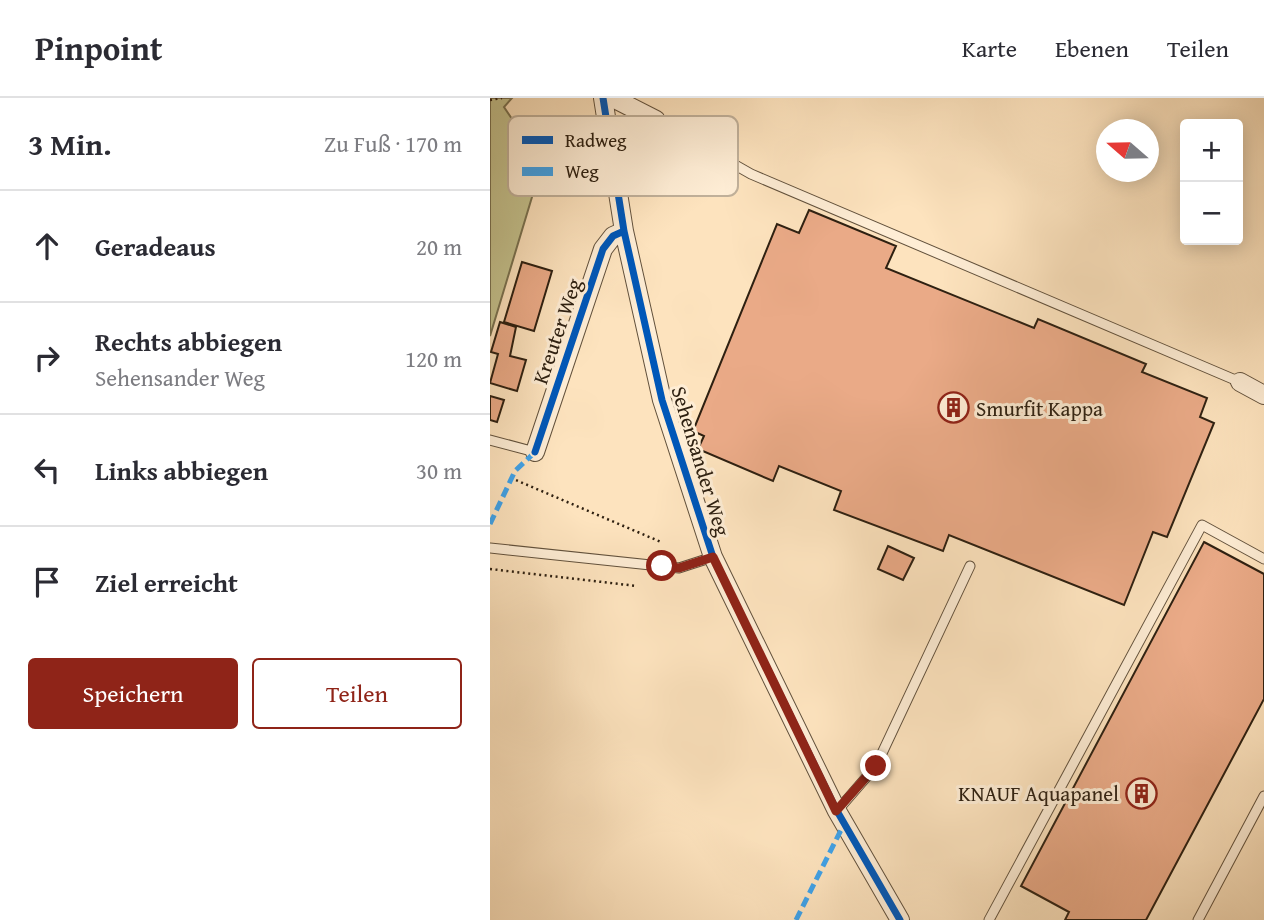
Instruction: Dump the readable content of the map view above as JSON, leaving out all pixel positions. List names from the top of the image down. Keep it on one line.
{"streets":{"street":["Kreuter Weg","Sehensander Weg"]},"crossings":[["Kreuter Weg","Sehensander Weg"]],"places":{"building":["Smurfit Kappa","KNAUF Aquapanel"]},"legend":["Radweg","Weg"],"north":"left","page":{"header":"Pinpoint","nav":["Karte","Ebenen","Teilen"],"heading":["3 Min.","Zu Fuß · 170 m"],"map_buttons":["+","−"],"list":[["Geradeaus","20 m"],["Rechts abbiegen","Sehensander Weg","120 m"],["Links abbiegen","30 m"],"Ziel erreicht"],"buttons":["Speichern","Teilen"]}}
